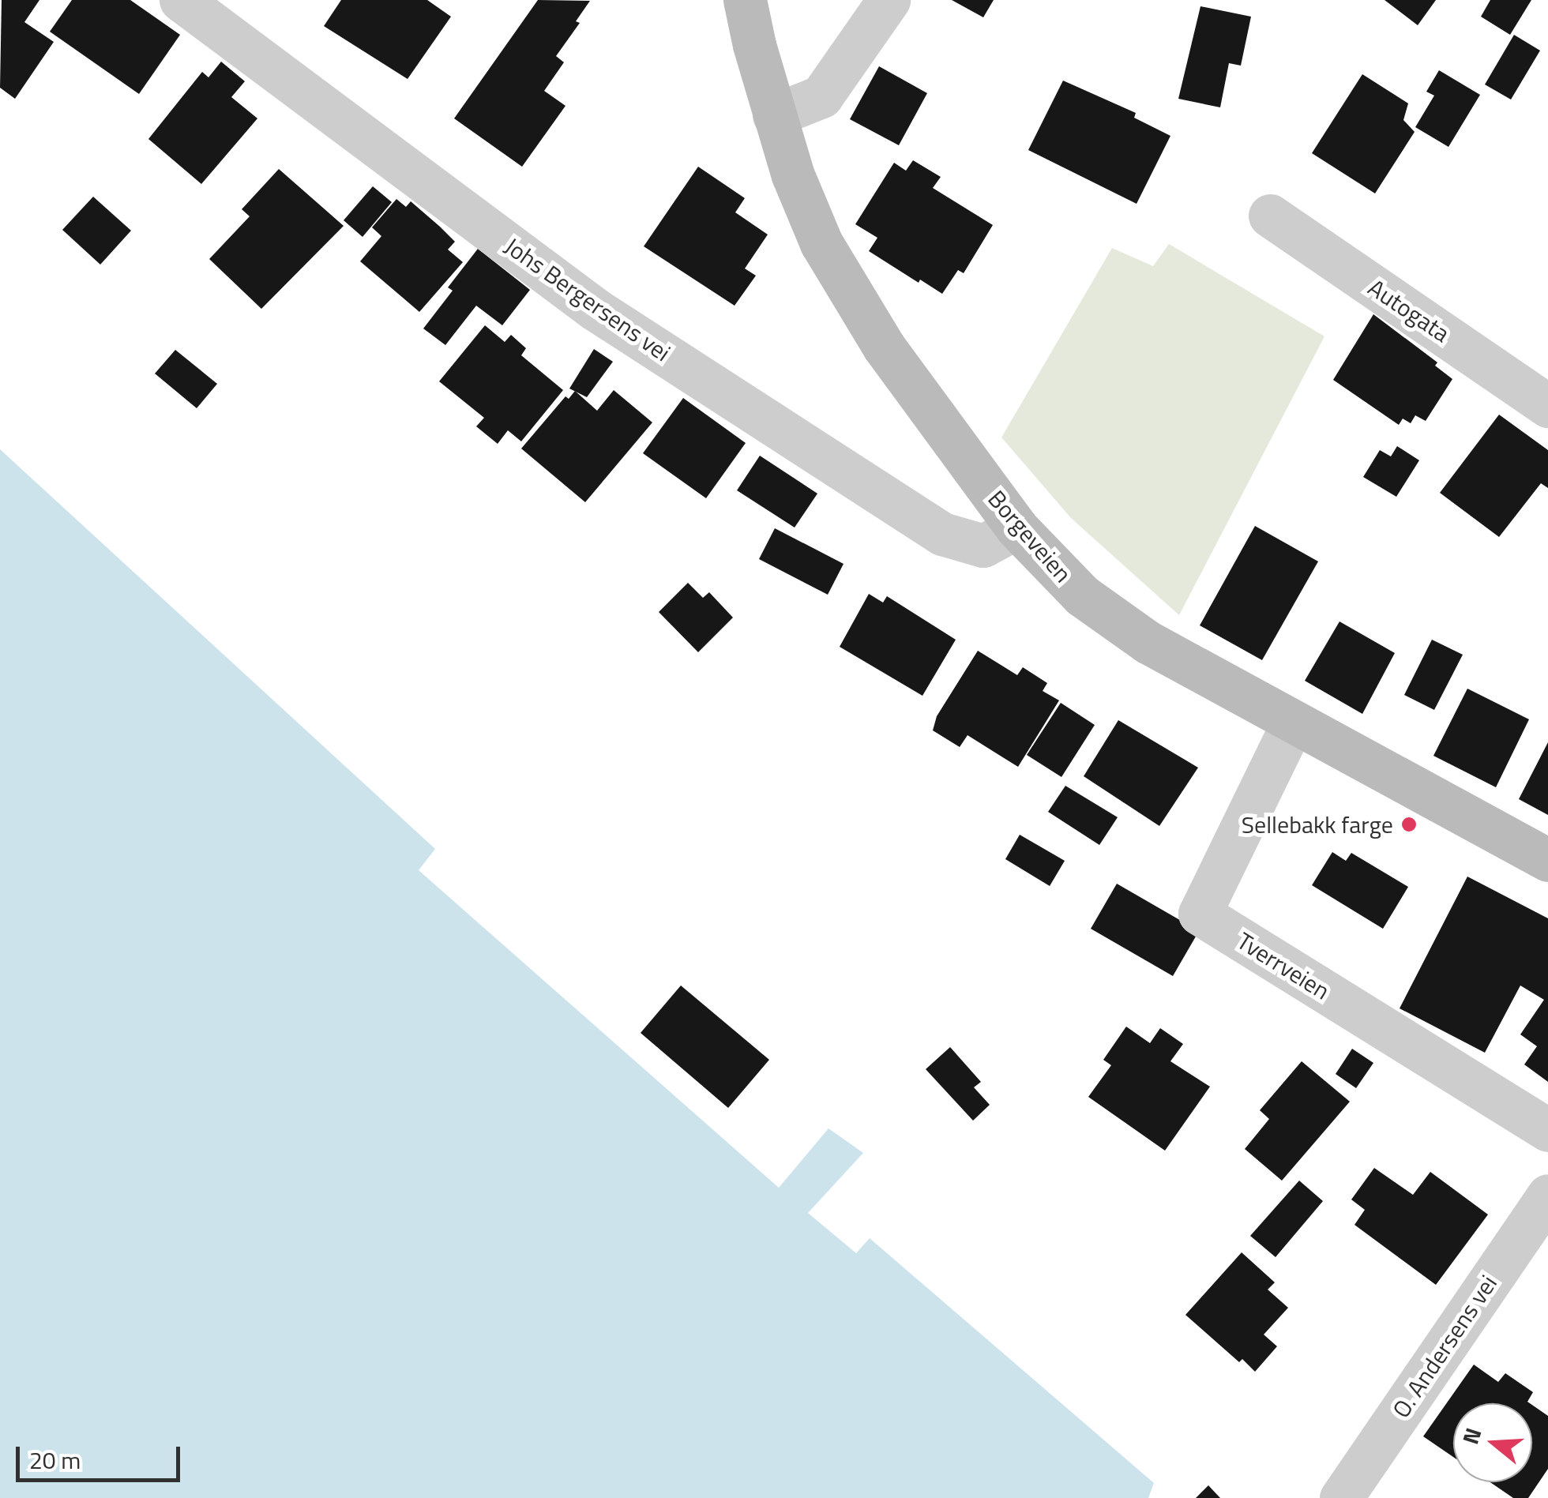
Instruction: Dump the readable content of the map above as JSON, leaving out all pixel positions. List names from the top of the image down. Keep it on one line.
{"streets":{"main road":["Borgeveien"],"street":["Johs Bergersens vei","Autogata","Tverrveien","O. Andersens vei"]},"crossings":[["Johs Bergersens vei","Borgeveien"],["Borgeveien","Tverrveien"]],"places":["Sellebakk farge"],"scale_bar":"20 m","north":"left"}
